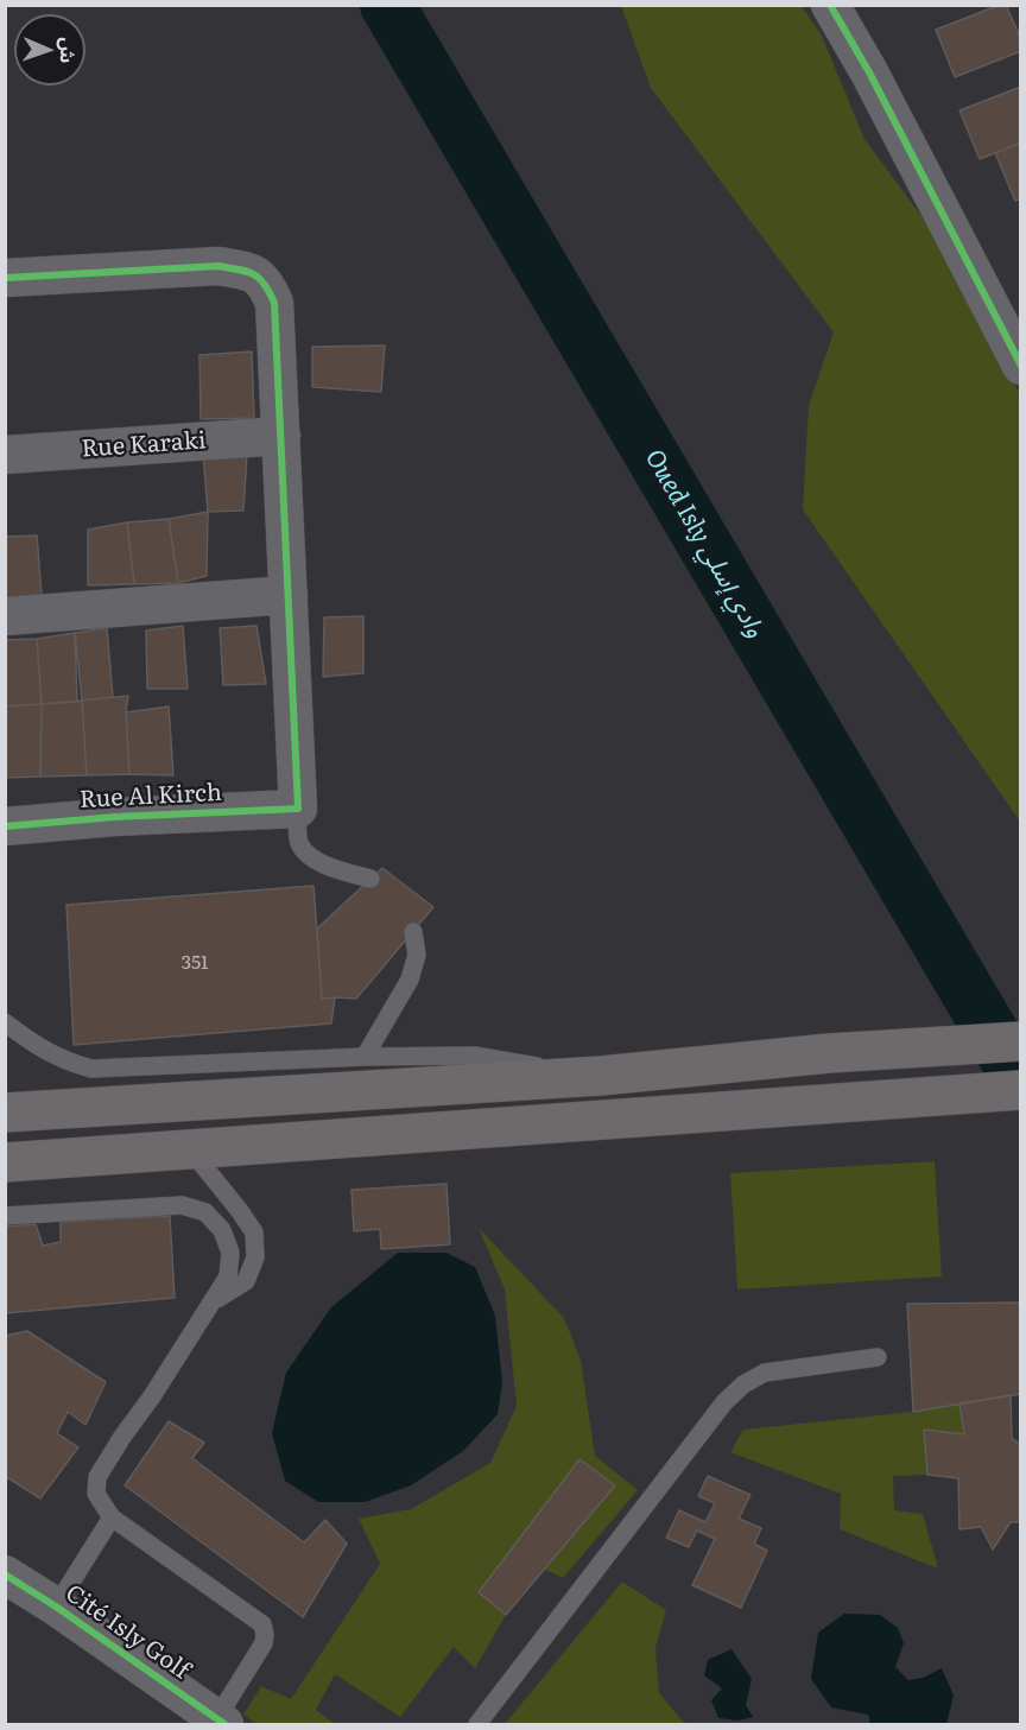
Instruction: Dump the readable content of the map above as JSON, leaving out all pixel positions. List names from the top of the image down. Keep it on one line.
{"streets":{"street":["Rue Karaki","Rue Al Kirch","Cité Isly Golf"]},"water":["Oued Isly وادي إسلي"],"house_numbers":["351"],"north":"right"}
